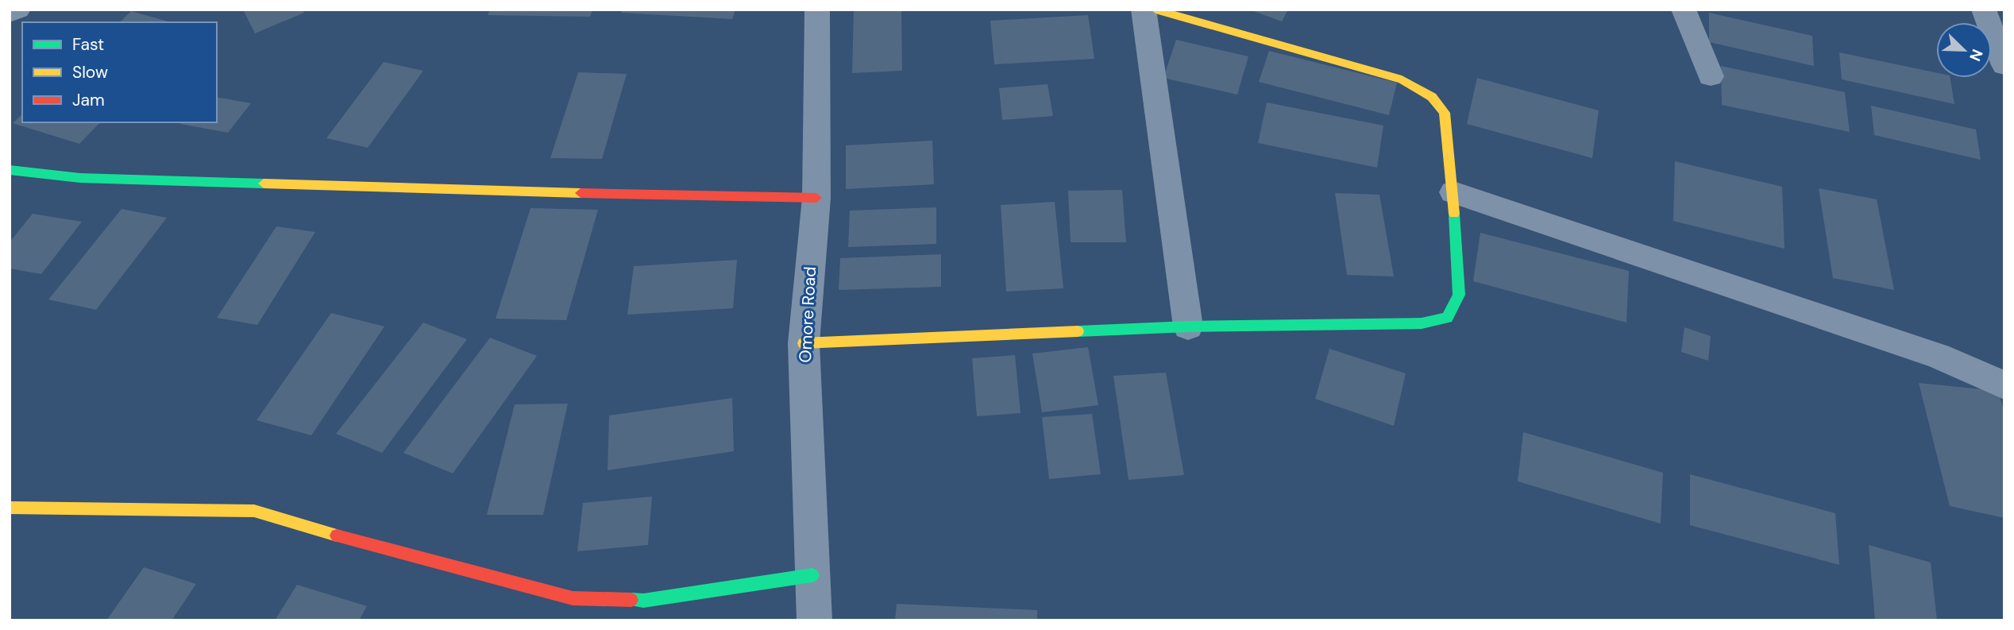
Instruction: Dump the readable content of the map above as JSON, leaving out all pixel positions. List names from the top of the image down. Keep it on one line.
{"streets":{"street":["Omore Road"]},"legend":["Fast","Slow","Jam"],"north":"bottom right"}
